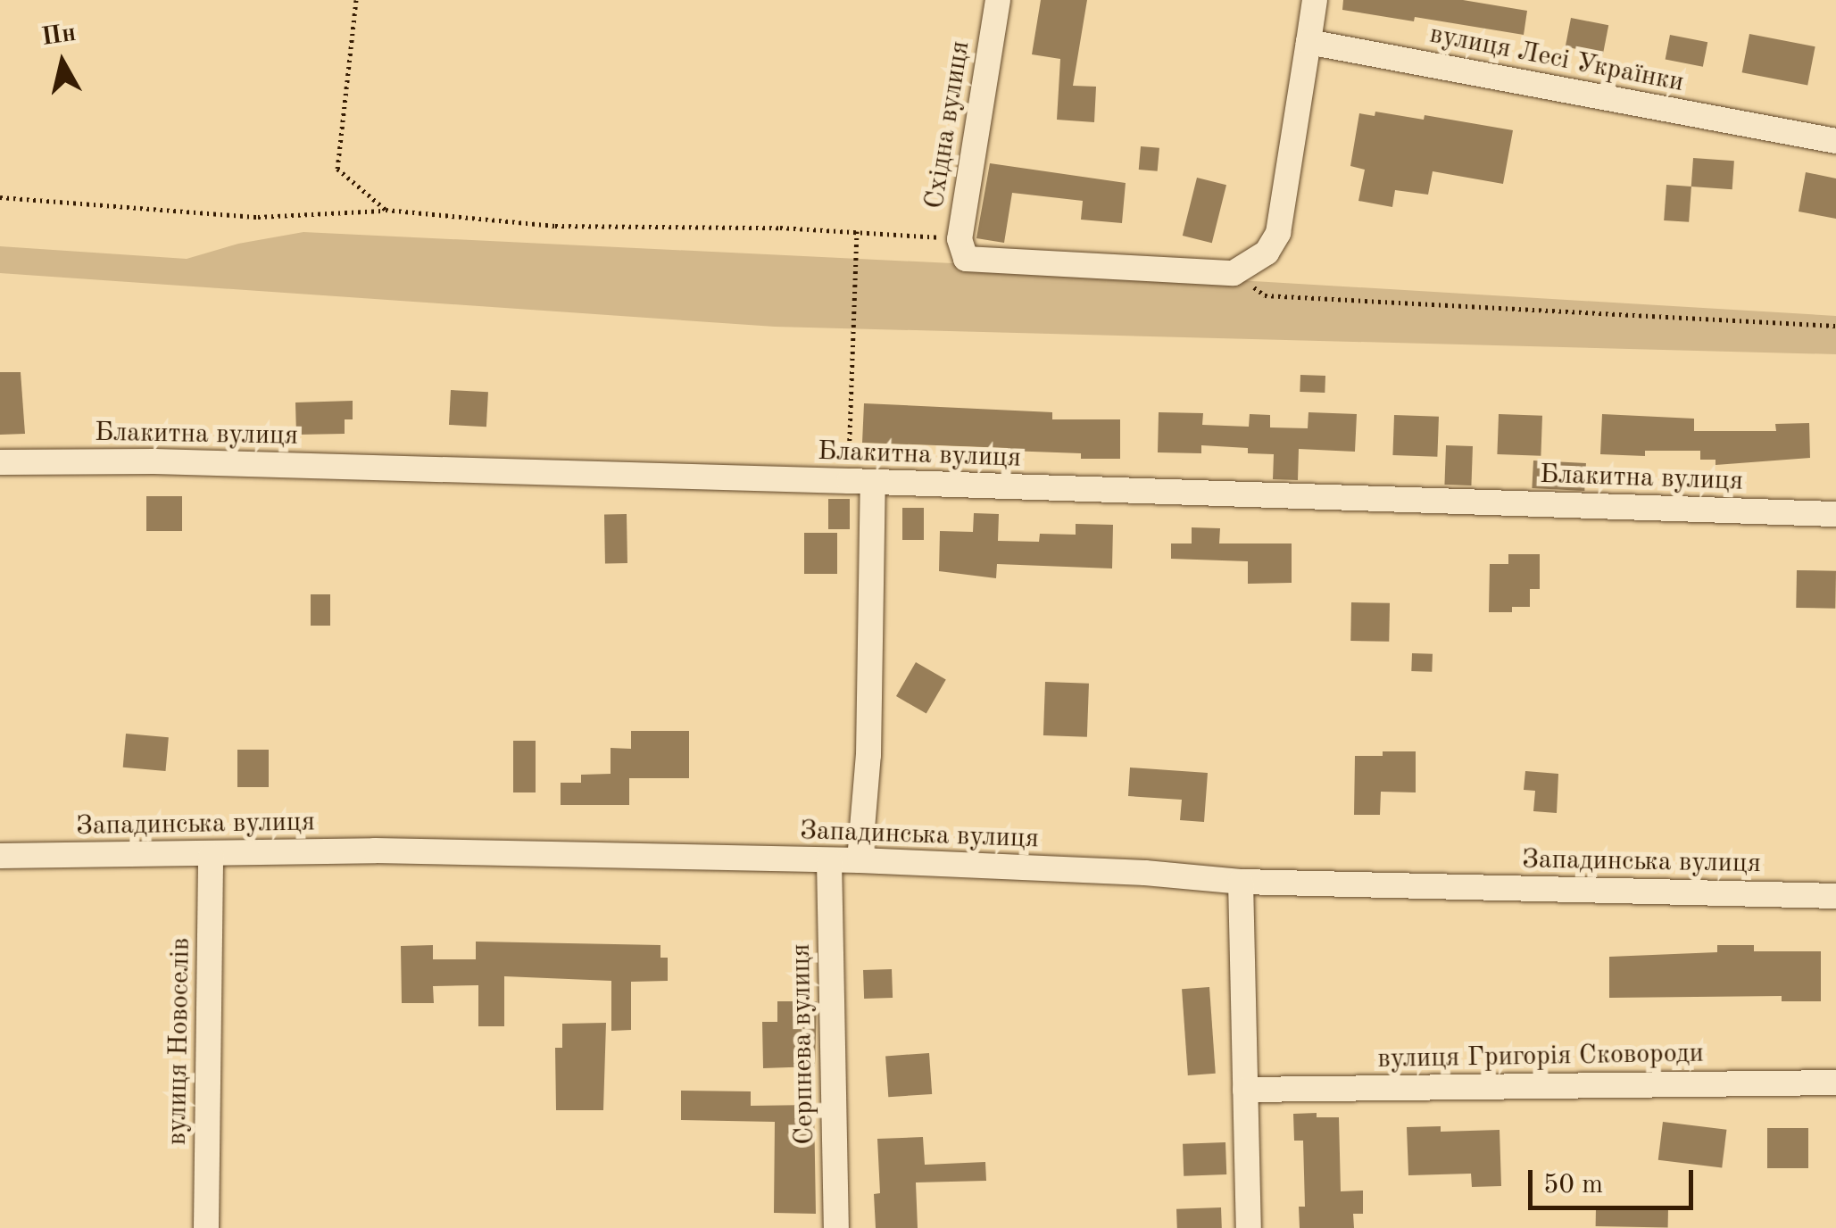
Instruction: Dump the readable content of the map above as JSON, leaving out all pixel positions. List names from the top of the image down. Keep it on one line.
{"streets":{"street":["вулиця Лесі Українки","Східна вулиця","Блакитна вулиця","Западинська вулиця","вулиця Новоселів","Серпнева вулиця","вулиця Григорія Сковороди"]},"crossings":[["Западинська вулиця","вулиця Новоселів"],["Западинська вулиця","Серпнева вулиця"]],"scale_bar":"50 m","north":"top"}
